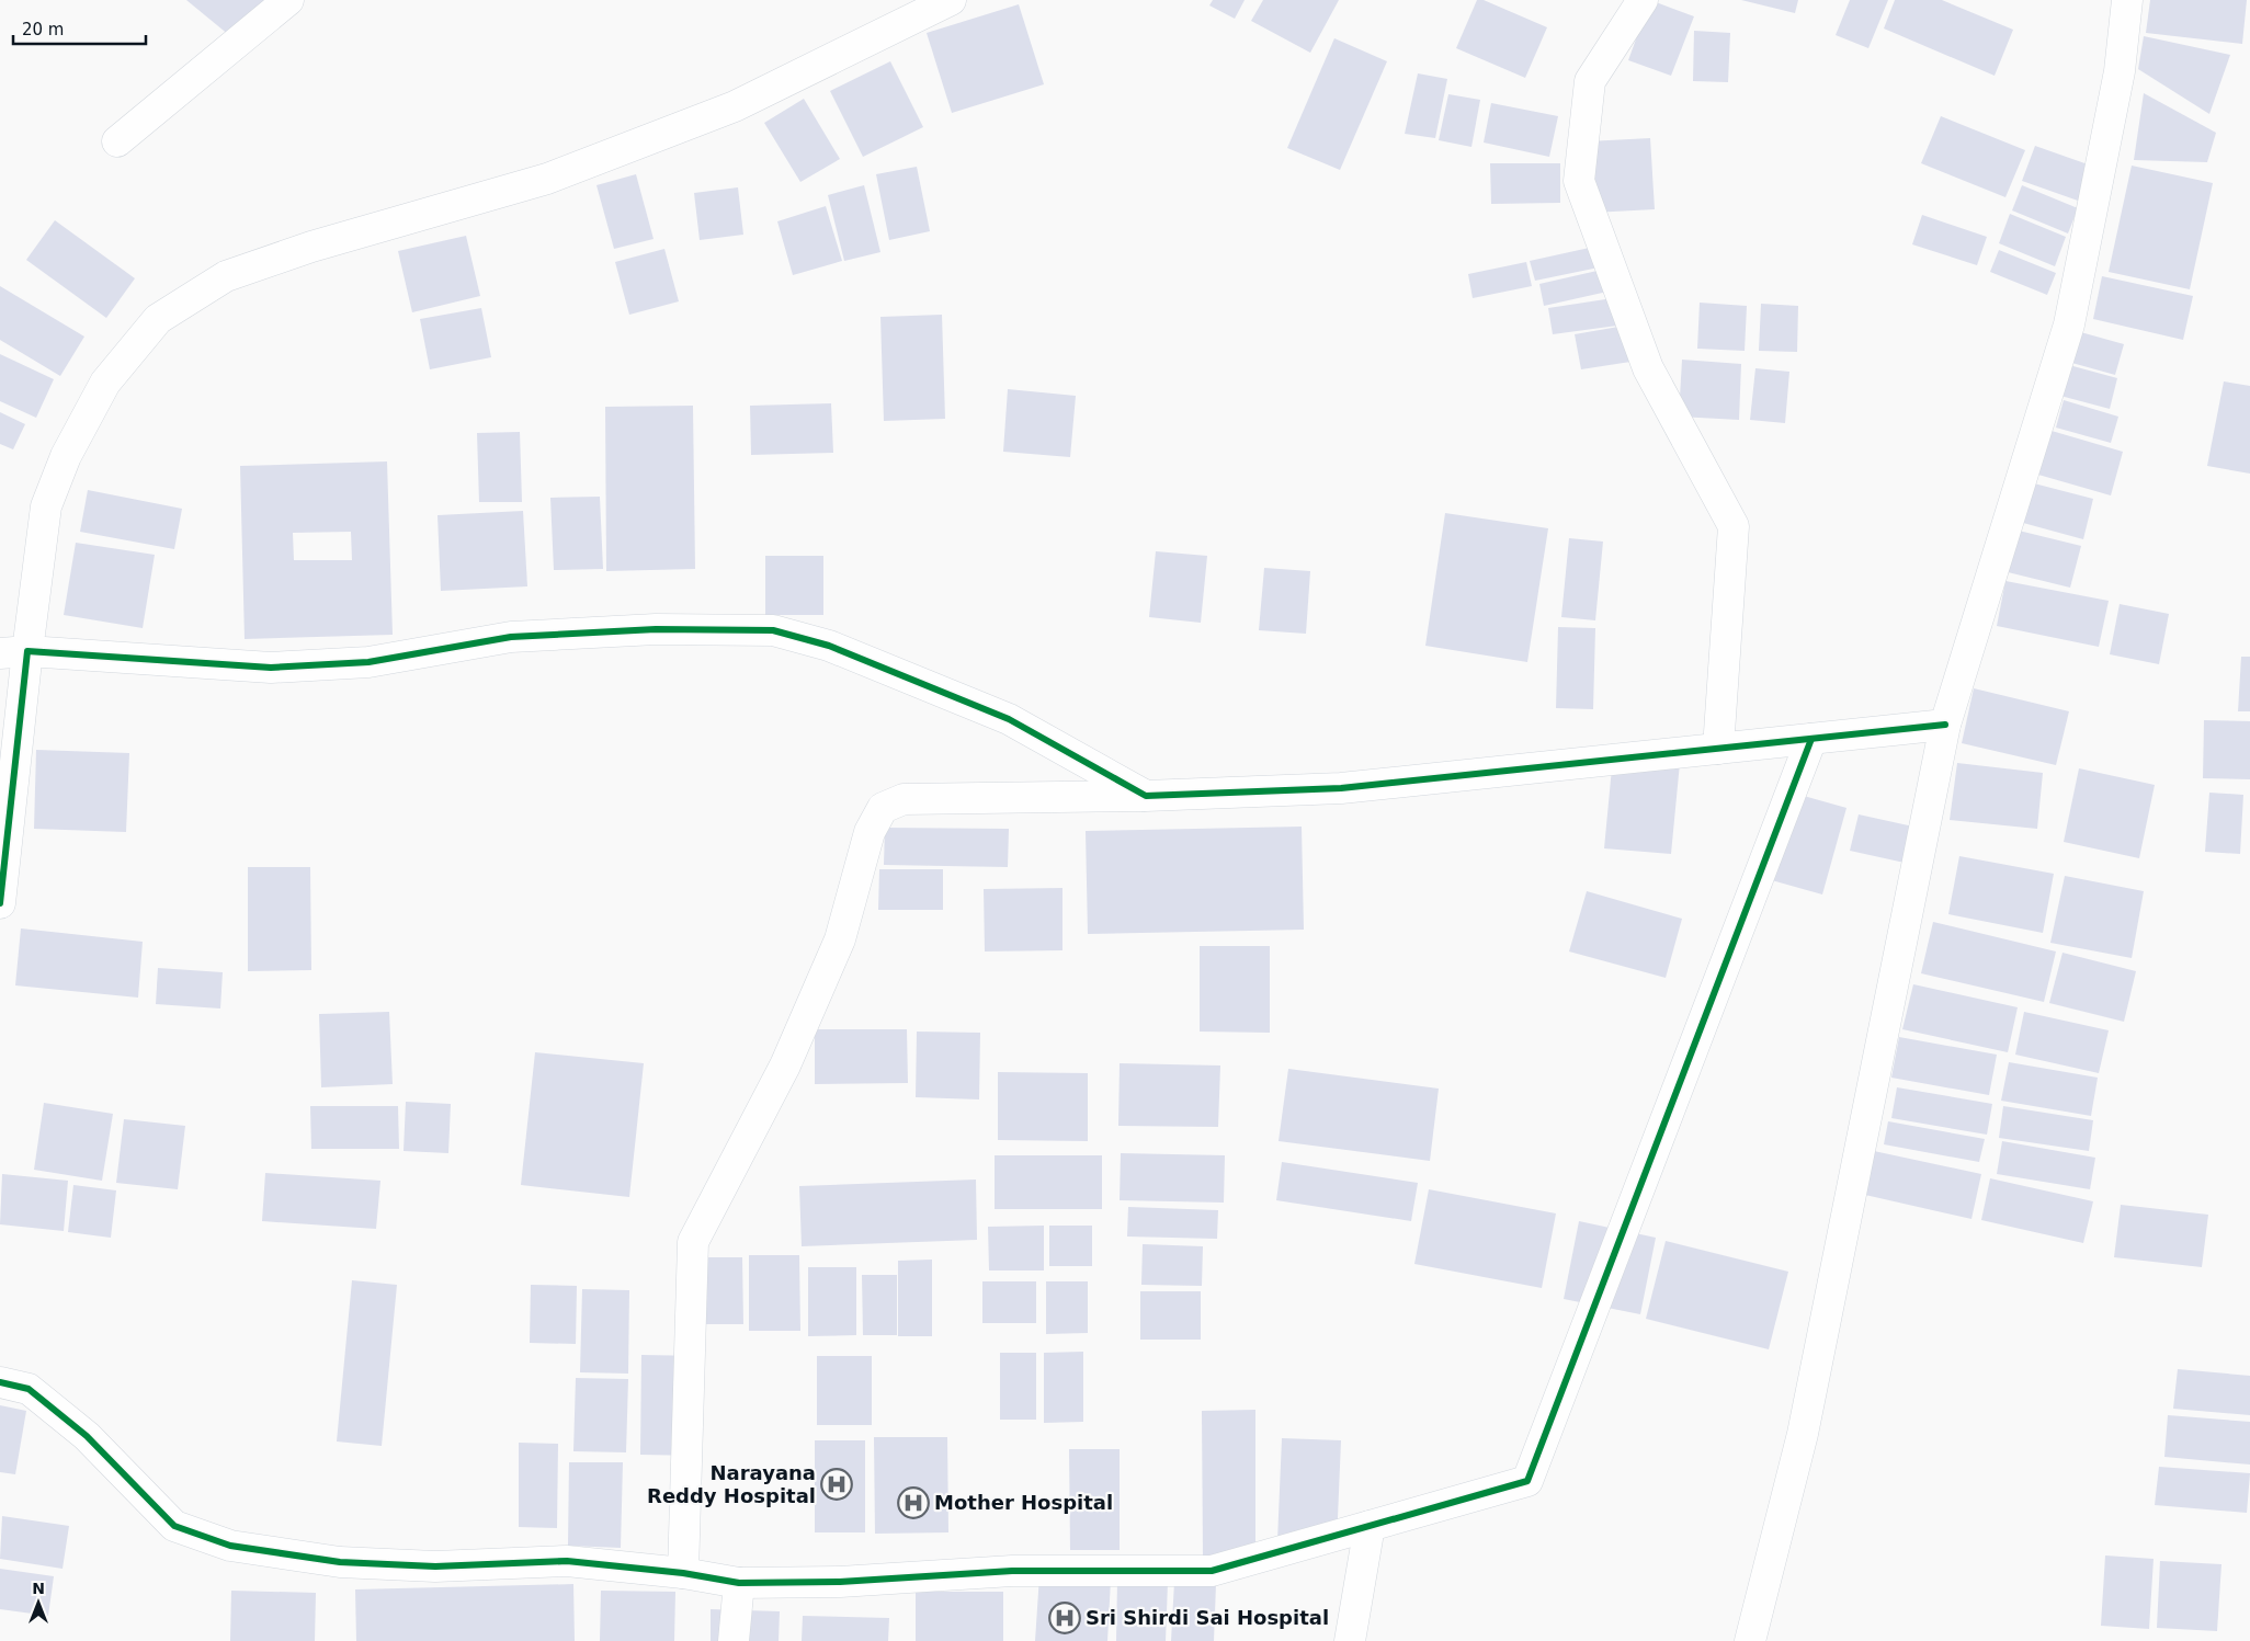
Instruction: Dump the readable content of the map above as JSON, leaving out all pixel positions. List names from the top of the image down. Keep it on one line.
{"places":{"hospital":["Narayana Reddy Hospital","Mother Hospital","Sri Shirdi Sai Hospital"]},"scale_bar":"20 m","north":"top"}
